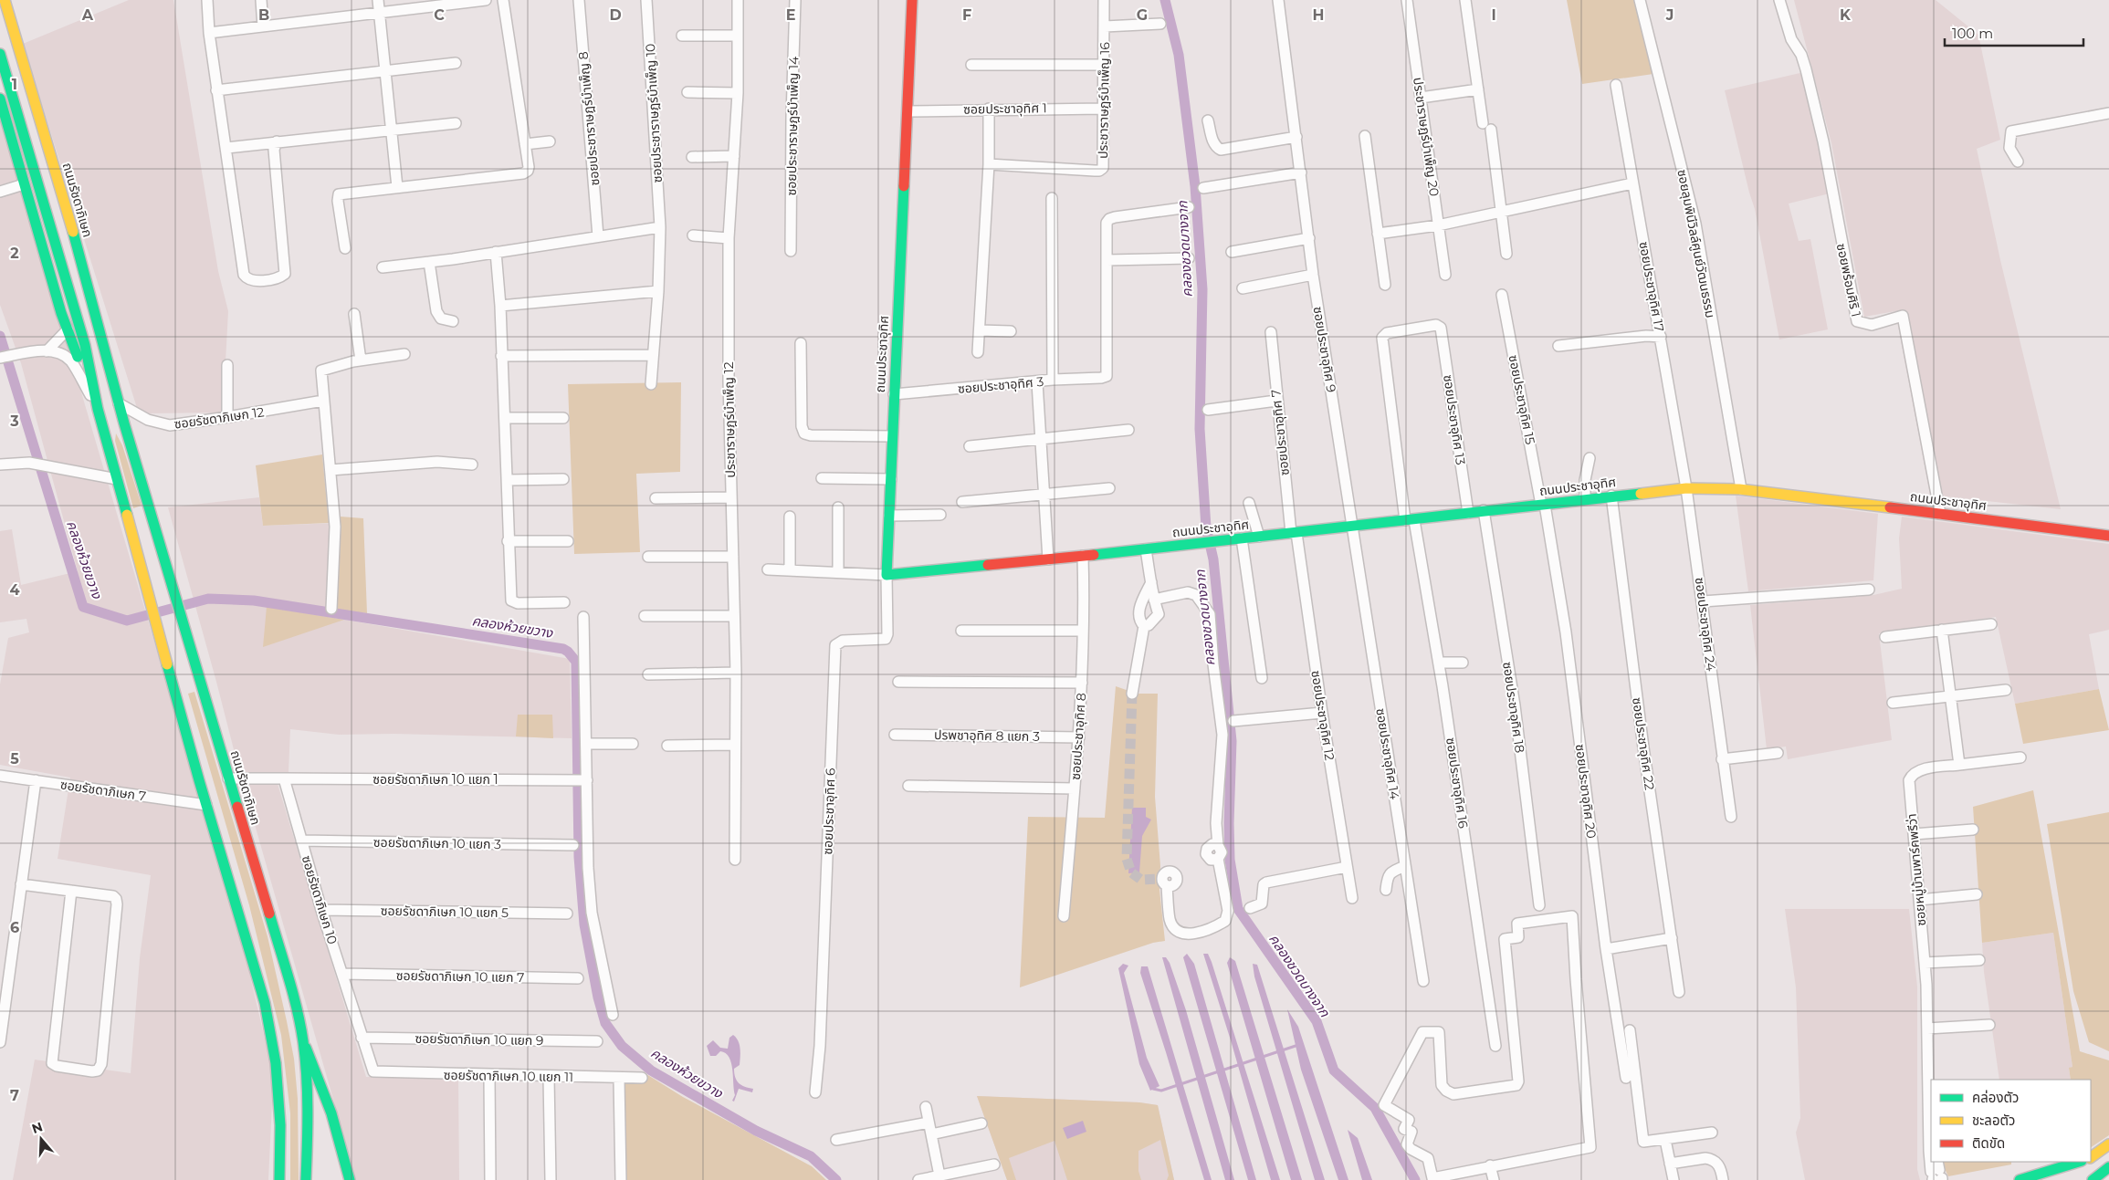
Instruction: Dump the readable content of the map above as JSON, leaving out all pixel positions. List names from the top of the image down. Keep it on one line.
{"streets":{"main road":["ถนนรัชดาภิเษก","ถนนประชาอุทิศ"],"street":["ประชาราษฎร์บำเพ็ญ 16","ซอยประชาอุทิศ 1","ซอยประชาราษฎร์บำเพ็ญ 10","ซอยประชาราษฎร์บำเพ็ญ 8","ซอยประชาราษฎร์บำเพ็ญ 14","ประชาราษฎร์บำเพ็ญ 20","ซอยลุมพินีวิลล์ศูนย์วัฒนธรรม","ซอยพร้อมศิริ 1","ซอยประชาอุทิศ 17","ซอยประชาอุทิศ 9","ซอยประชาอุทิศ 3","ซอยประชาอุทิศ 15","ซอยรัชดาภิเษก 12","ประชาราษฎร์บำเพ็ญ 12","ซอยประชาอุทิศ 13","ซอยประชาอุทิศ 7","ซอยประชาอุทิศ 24","ซอยประชาอุทิศ 18","ซอยประชาอุทิศ 12","ปรพชาอุทิศ 8 แยก 3","ซอยประชาอุทิศ 8","ซอยประชาอุทิศ 22","ซอยประชาอุทิศ 14","ซอยรัชดาภิเษก 10 แยก 1","ซอยประชาอุทิศ 16","ซอยรัชดาภิเษก 7","ซอยประชาอุทิศ 20","ซอยประชาอุทิศ 6","ซอยรัชดาภิเษก 10 แยก 3","ซอยหมู่บ้านพาร์คพรีว่า","ซอยรัชดาภิเษก 10","ซอยรัชดาภิเษก 10 แยก 5","ซอยรัชดาภิเษก 10 แยก 7","ซอยรัชดาภิเษก 10 แยก 9","ซอยรัชดาภิเษก 10 แยก 11"]},"crossings":[["ประชาราษฎร์บำเพ็ญ 16","ซอยประชาอุทิศ 1"],["ซอยประชาอุทิศ 1","ถนนประชาอุทิศ"],["ถนนรัชดาภิเษก","ซอยรัชดาภิเษก 12"],["ซอยลุมพินีวิลล์ศูนย์วัฒนธรรม","ถนนประชาอุทิศ"],["ซอยพร้อมศิริ 1","ถนนประชาอุทิศ"],["ซอยประชาอุทิศ 17","ถนนประชาอุทิศ"],["ซอยประชาอุทิศ 17","ซอยประชาอุทิศ 24"],["ซอยประชาอุทิศ 9","ถนนประชาอุทิศ"],["ซอยประชาอุทิศ 9","ซอยประชาอุทิศ 14"],["ถนนประชาอุทิศ","ซอยประชาอุทิศ 3"],["ถนนประชาอุทิศ","ซอยประชาอุทิศ 15"],["ถนนประชาอุทิศ","ซอยประชาอุทิศ 13"],["ถนนประชาอุทิศ","ซอยประชาอุทิศ 7"],["ถนนประชาอุทิศ","ซอยประชาอุทิศ 24"],["ถนนประชาอุทิศ","ซอยประชาอุทิศ 18"],["ถนนประชาอุทิศ","ซอยประชาอุทิศ 12"],["ถนนประชาอุทิศ","ซอยประชาอุทิศ 8"],["ถนนประชาอุทิศ","ซอยประชาอุทิศ 22"],["ถนนประชาอุทิศ","ซอยประชาอุทิศ 14"],["ถนนประชาอุทิศ","ซอยประชาอุทิศ 16"],["ถนนประชาอุทิศ","ซอยประชาอุทิศ 20"],["ถนนประชาอุทิศ","ซอยประชาอุทิศ 6"],["ซอยประชาอุทิศ 15","ซอยประชาอุทิศ 20"],["ซอยประชาอุทิศ 13","ซอยประชาอุทิศ 16"],["ซอยประชาอุทิศ 7","ซอยประชาอุทิศ 12"],["ปรพชาอุทิศ 8 แยก 3","ซอยประชาอุทิศ 8"],["ซอยรัชดาภิเษก 10 แยก 1","ซอยรัชดาภิเษก 10"],["ซอยรัชดาภิเษก 10 แยก 3","ซอยรัชดาภิเษก 10"],["ซอยรัชดาภิเษก 10","ซอยรัชดาภิเษก 10 แยก 5"],["ซอยรัชดาภิเษก 10","ซอยรัชดาภิเษก 10 แยก 7"],["ซอยรัชดาภิเษก 10","ซอยรัชดาภิเษก 10 แยก 9"],["ซอยรัชดาภิเษก 10","ซอยรัชดาภิเษก 10 แยก 11"]],"water":["คลองชวดบางจาก","คลองห้วยขวาง"],"legend":["คล่องตัว","ชะลอตัว","ติดขัด"],"scale_bar":"100 m","north":"top","grid":{"columns":["A","B","C","D","E","F","G","H","I","J","K"],"rows":["1","2","3","4","5","6","7"]}}
